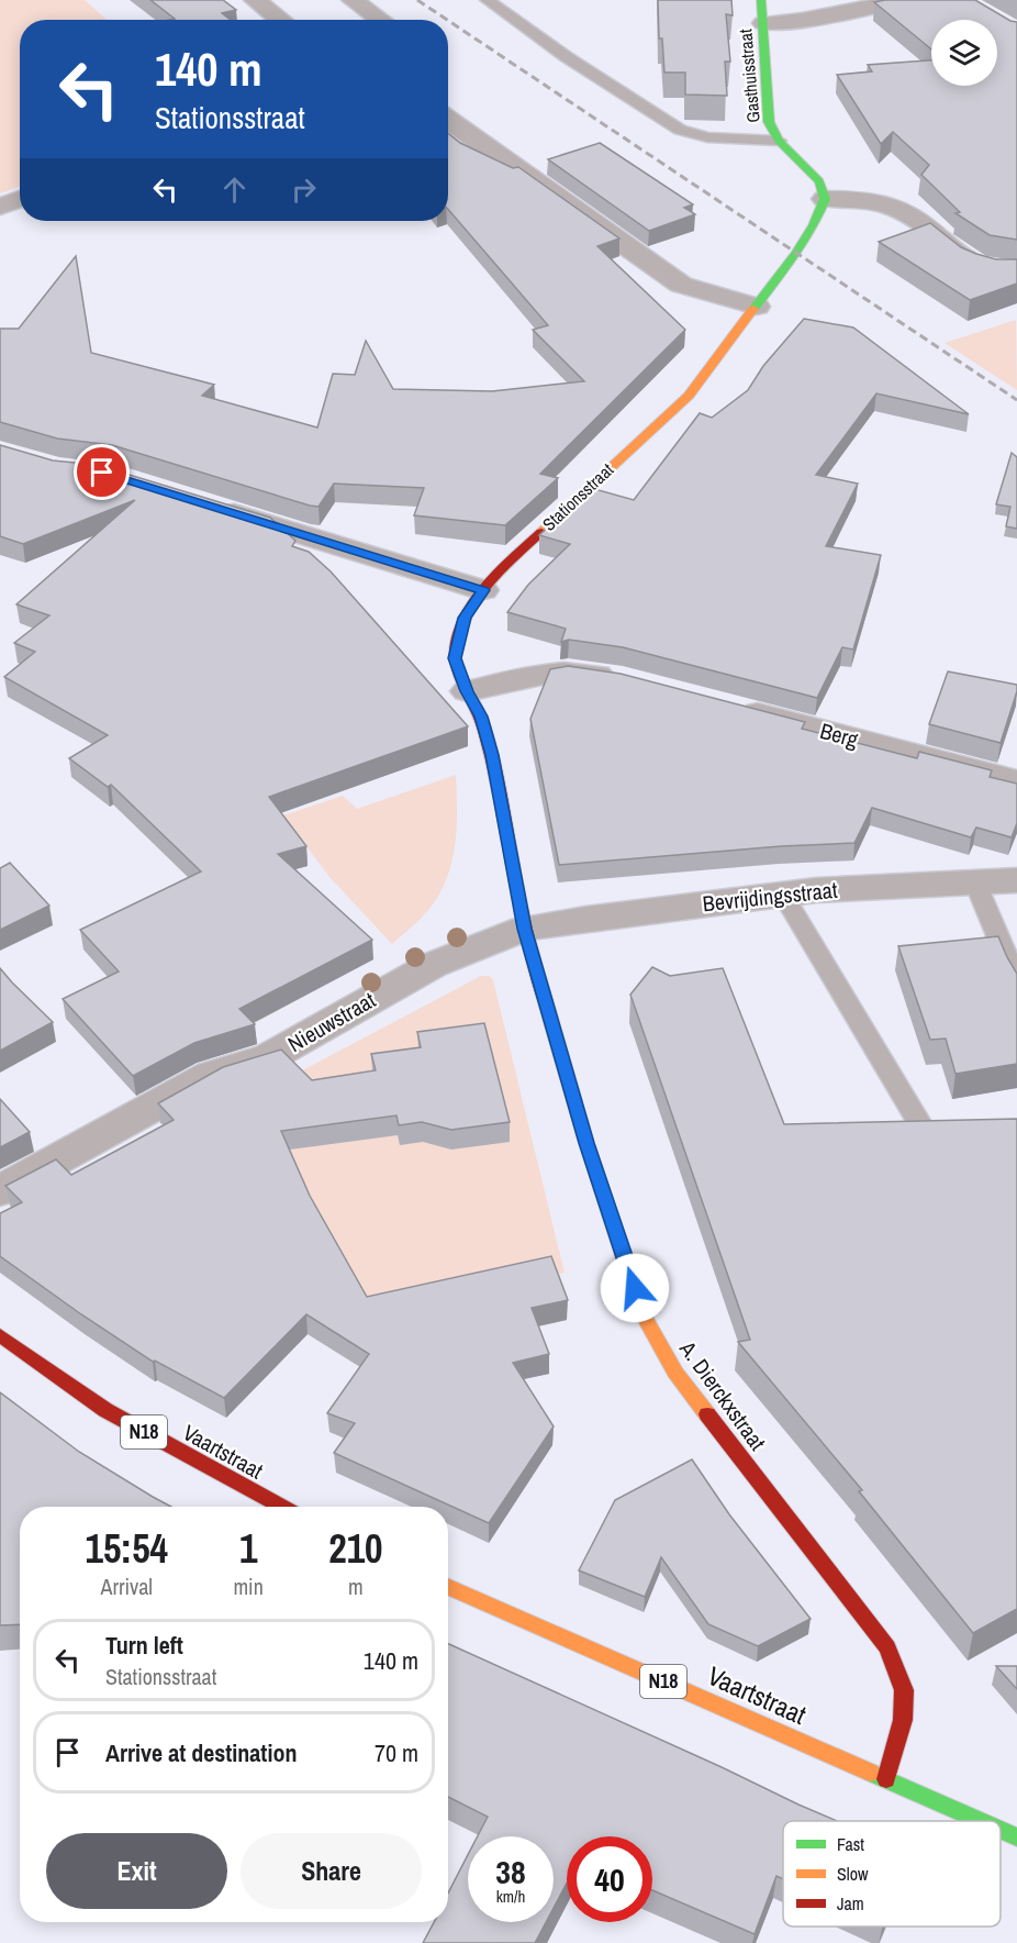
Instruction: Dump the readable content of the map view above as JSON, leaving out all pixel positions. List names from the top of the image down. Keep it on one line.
{"streets":{"street":["Gasthuisstraat","Stationsstraat","Berg","Bevrijdingsstraat","Nieuwstraat","A. Dierckxstraat","N18","Vaartstraat"]},"crossings":[["Stationsstraat","A. Dierckxstraat"],["Bevrijdingsstraat","Nieuwstraat"],["Bevrijdingsstraat","A. Dierckxstraat"],["Nieuwstraat","A. Dierckxstraat"],["A. Dierckxstraat","Vaartstraat"]],"legend":["Fast","Slow","Jam"],"page":{"turn":["140 m","Stationsstraat"],"eta":["15:54","Arrival","1","min","210","m"],"list":[{"name":"Turn left","note":"Stationsstraat","value":"140 m"},{"name":"Arrive at destination","value":"70 m"}],"buttons":["Exit","Share"],"speed":"38 km/h","limit":"40"}}
